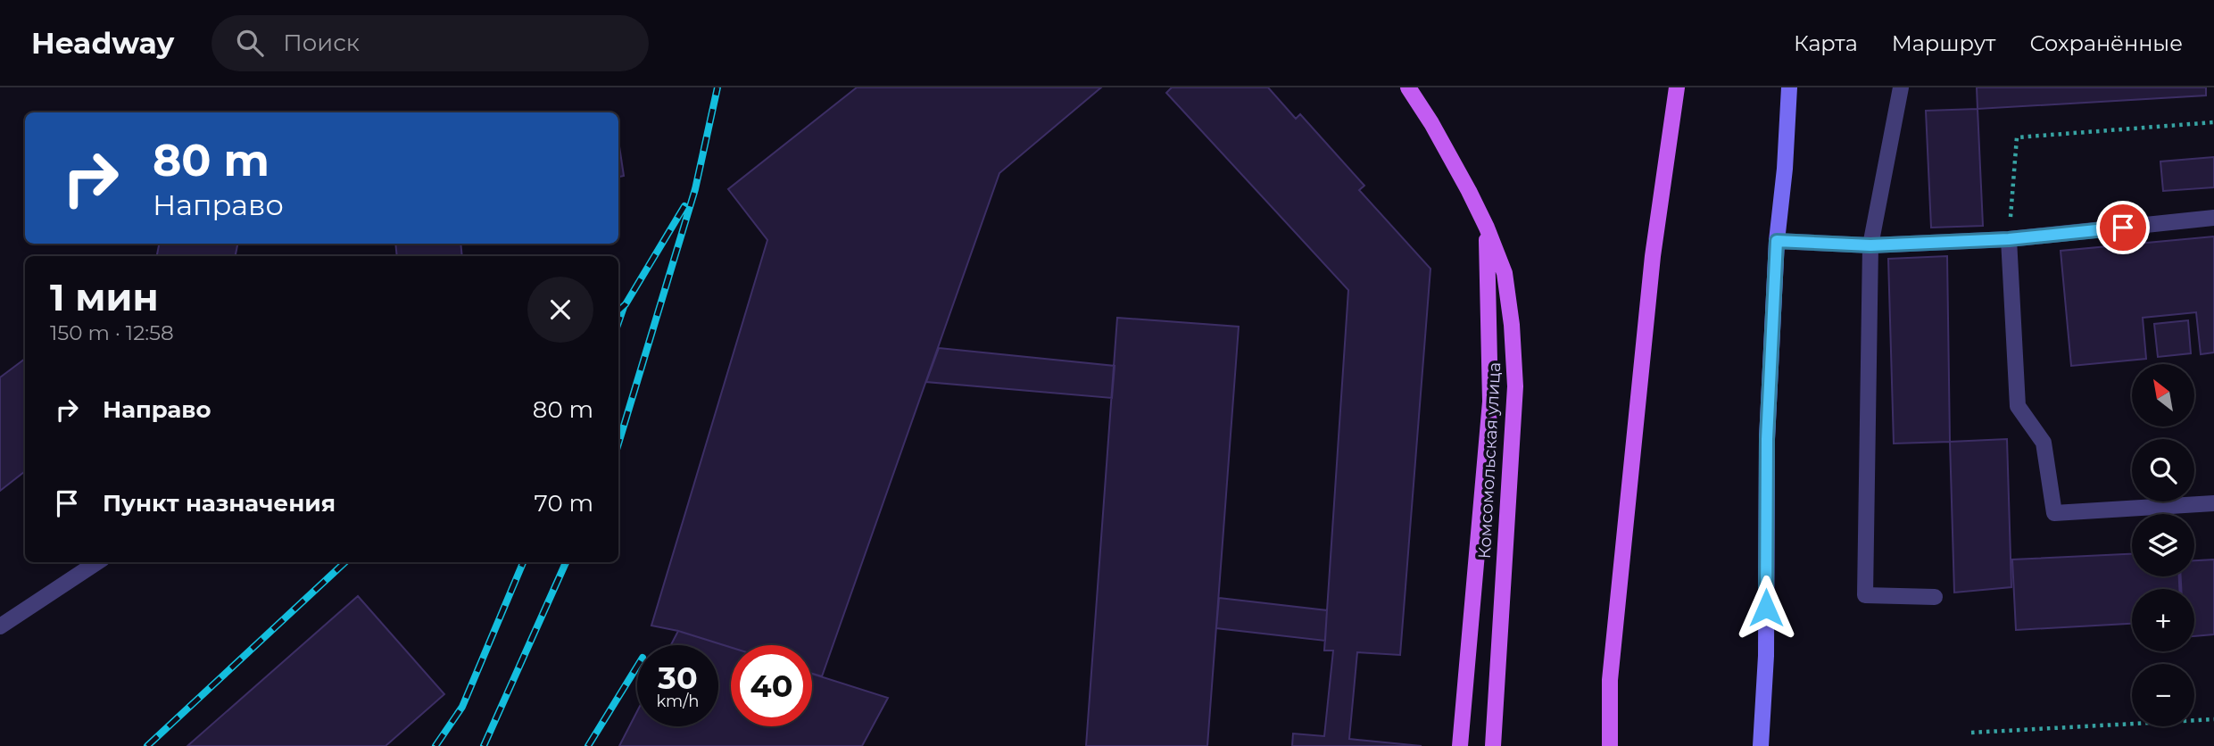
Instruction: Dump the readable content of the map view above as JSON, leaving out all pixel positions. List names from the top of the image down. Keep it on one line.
{"streets":{"main road":["Комсомольская улица"]},"north":"top left","page":{"header":"Headway","search":"Поиск","nav":["Карта","Маршрут","Сохранённые"],"turn":["80 m","Направо"],"heading":["1 мин","150 m · 12:58"],"list":[{"name":"Направо","value":"80 m"},{"name":"Пункт назначения","value":"70 m"}],"map_buttons":["+","−"],"speed":"30 km/h","limit":"40"}}
